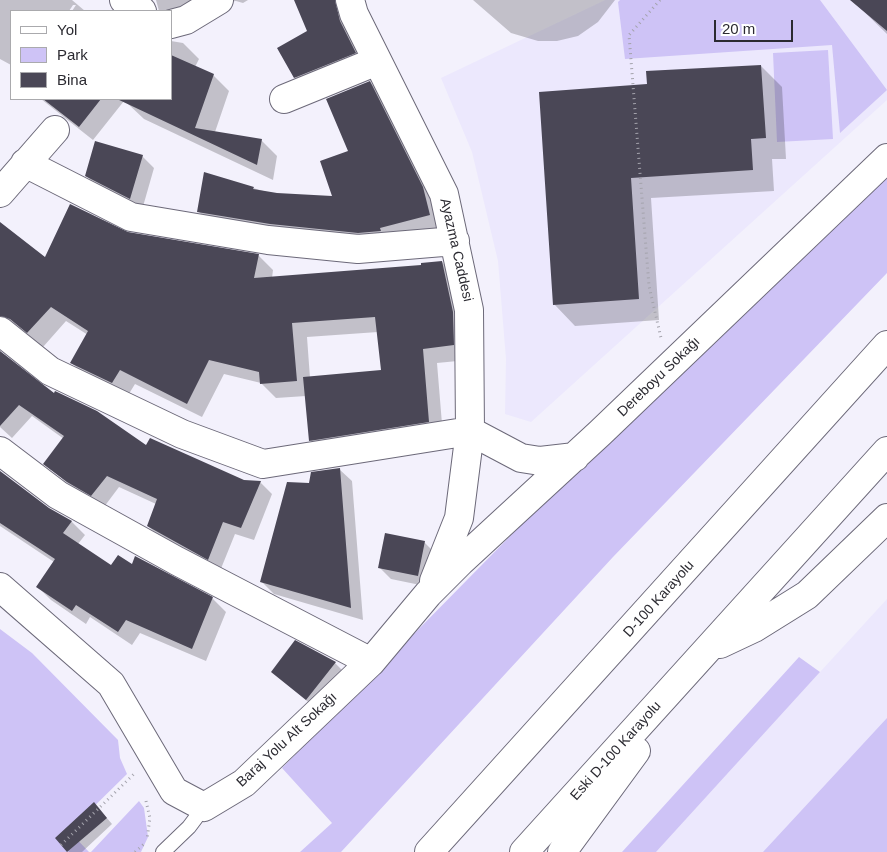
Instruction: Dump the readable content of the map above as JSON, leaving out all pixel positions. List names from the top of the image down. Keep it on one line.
{"streets":{"main road":["Ayazma Caddesi","Dereboyu Sokağı","D-100 Karayolu","Baraj Yolu Alt Sokağı","Eski D-100 Karayolu"]},"crossings":[["Ayazma Caddesi","Dereboyu Sokağı"],["Ayazma Caddesi","Baraj Yolu Alt Sokağı"],["Dereboyu Sokağı","Baraj Yolu Alt Sokağı"]],"legend":["Yol","Park","Bina"],"scale_bar":"20 m"}
